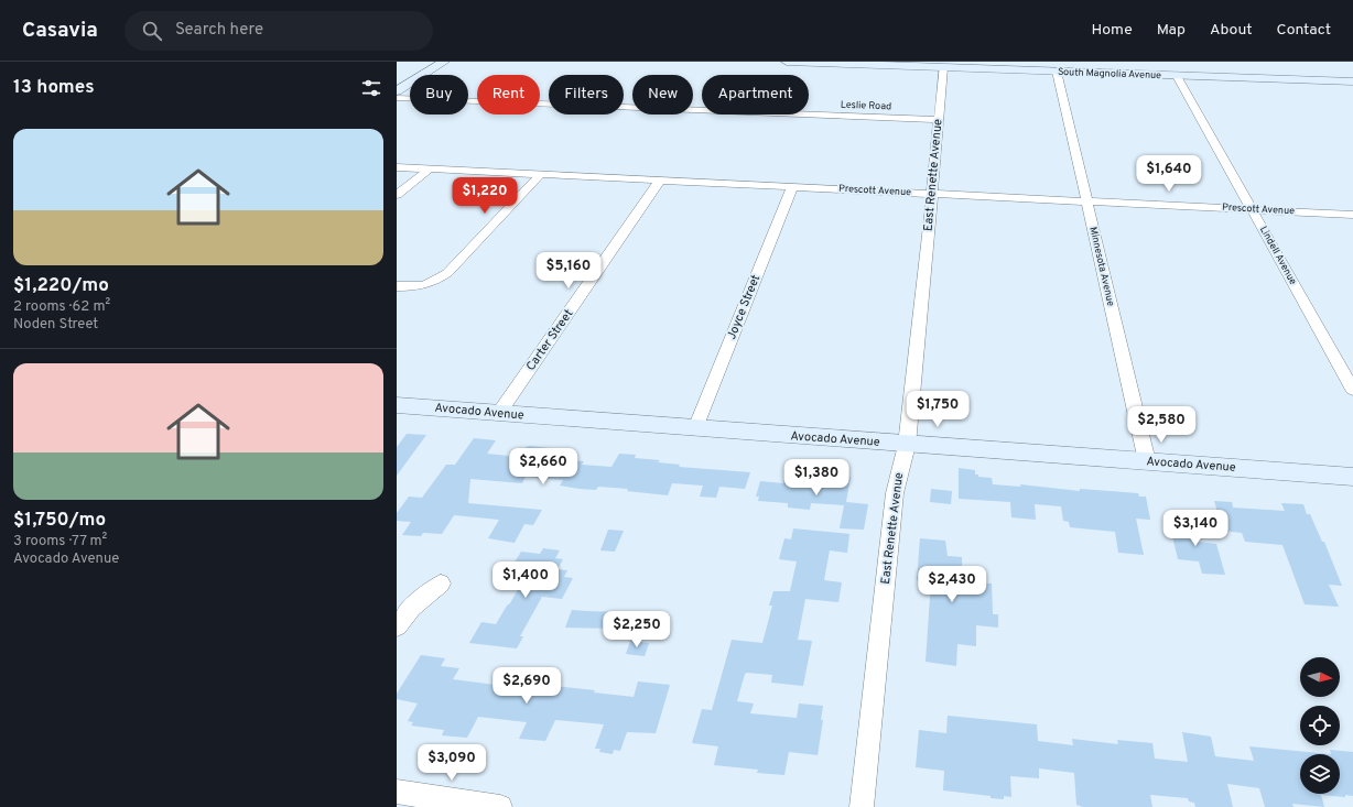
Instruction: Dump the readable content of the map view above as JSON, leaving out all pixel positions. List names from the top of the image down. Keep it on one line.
{"streets":{"main road":["South Magnolia Avenue","Avocado Avenue"],"street":["Leslie Road","East Renette Avenue","Prescott Avenue","Lindell Avenue","Minnesota Avenue","Joyce Street","Carter Street"]},"crossings":[["South Magnolia Avenue","East Renette Avenue"],["South Magnolia Avenue","Lindell Avenue"],["South Magnolia Avenue","Minnesota Avenue"],["Leslie Road","East Renette Avenue"],["East Renette Avenue","Prescott Avenue"],["East Renette Avenue","Avocado Avenue"],["Prescott Avenue","Lindell Avenue"],["Prescott Avenue","Minnesota Avenue"],["Prescott Avenue","Joyce Street"],["Prescott Avenue","Carter Street"],["Minnesota Avenue","Avocado Avenue"],["Joyce Street","Avocado Avenue"],["Carter Street","Avocado Avenue"]],"north":"right","page":{"header":"Casavia","search":"Search here","nav":["Home","Map","About","Contact"],"heading":"13 homes","chip":["Buy","Rent","Filters","New","Apartment"],"list":[{"name":"$1,220/mo","note":"2 rooms · 62 m² · Noden Street"},{"name":"$1,750/mo","note":"3 rooms · 77 m² · Avocado Avenue"}],"price":["$1,640","$1,220","$5,160","$1,750","$2,580","$2,660","$1,380","$3,140","$1,400","$2,430","$2,250","$2,690","$3,090"]}}
